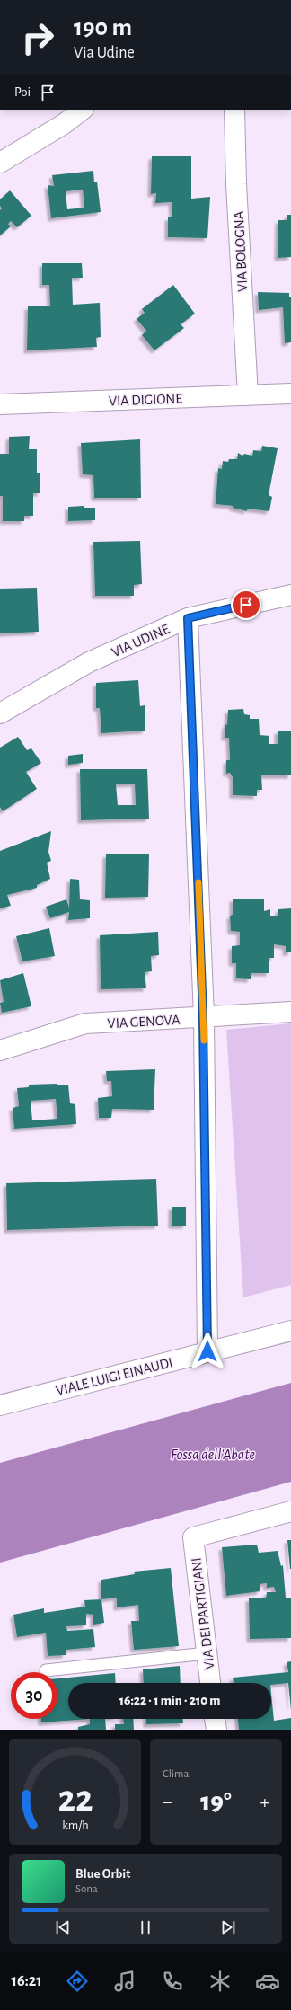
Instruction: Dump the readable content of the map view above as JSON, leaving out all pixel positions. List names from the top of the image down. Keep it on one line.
{"streets":{"street":["VIA BOLOGNA","VIA DIGIONE","VIA UDINE","VIA GENOVA","VIALE LUIGI EINAUDI","VIA DEI PARTIGIANI"]},"crossings":[["VIA BOLOGNA","VIA DIGIONE"]],"water":["Fossa dell'Abate"],"page":{"turn":["190 m","Via Udine"],"then":"Poi","limit":"30","trip":"16:22 · 1 min · 210 m","tile":"Clima","heat":["−","19°","+"],"song":["Blue Orbit","Sona"],"tabs":"16:21","gauge":["22","km/h"]}}
